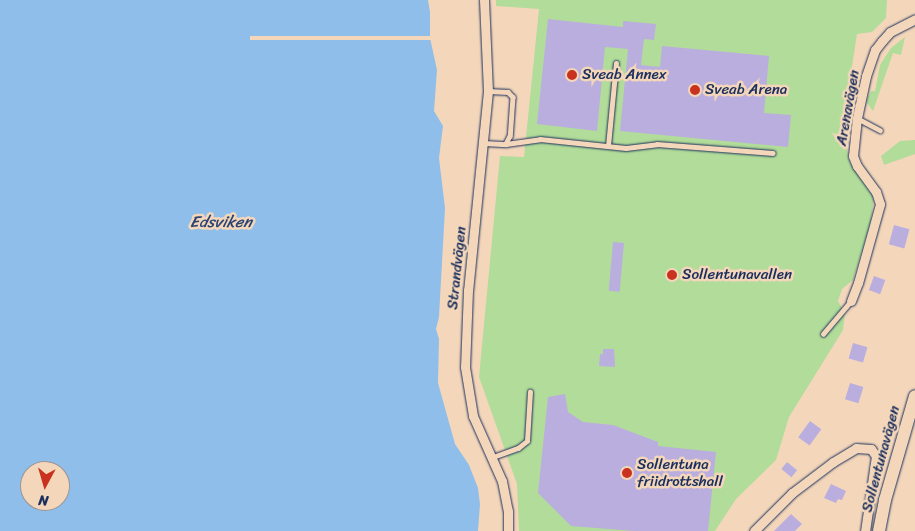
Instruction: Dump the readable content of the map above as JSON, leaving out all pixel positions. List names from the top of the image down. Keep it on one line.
{"streets":{"street":["Arenavägen","Strandvägen","Sollentunavägen"]},"water":["Edsviken"],"places":["Sveab Annex","Sveab Arena","Sollentunavallen","Sollentuna friidrottshall"],"north":"bottom"}
